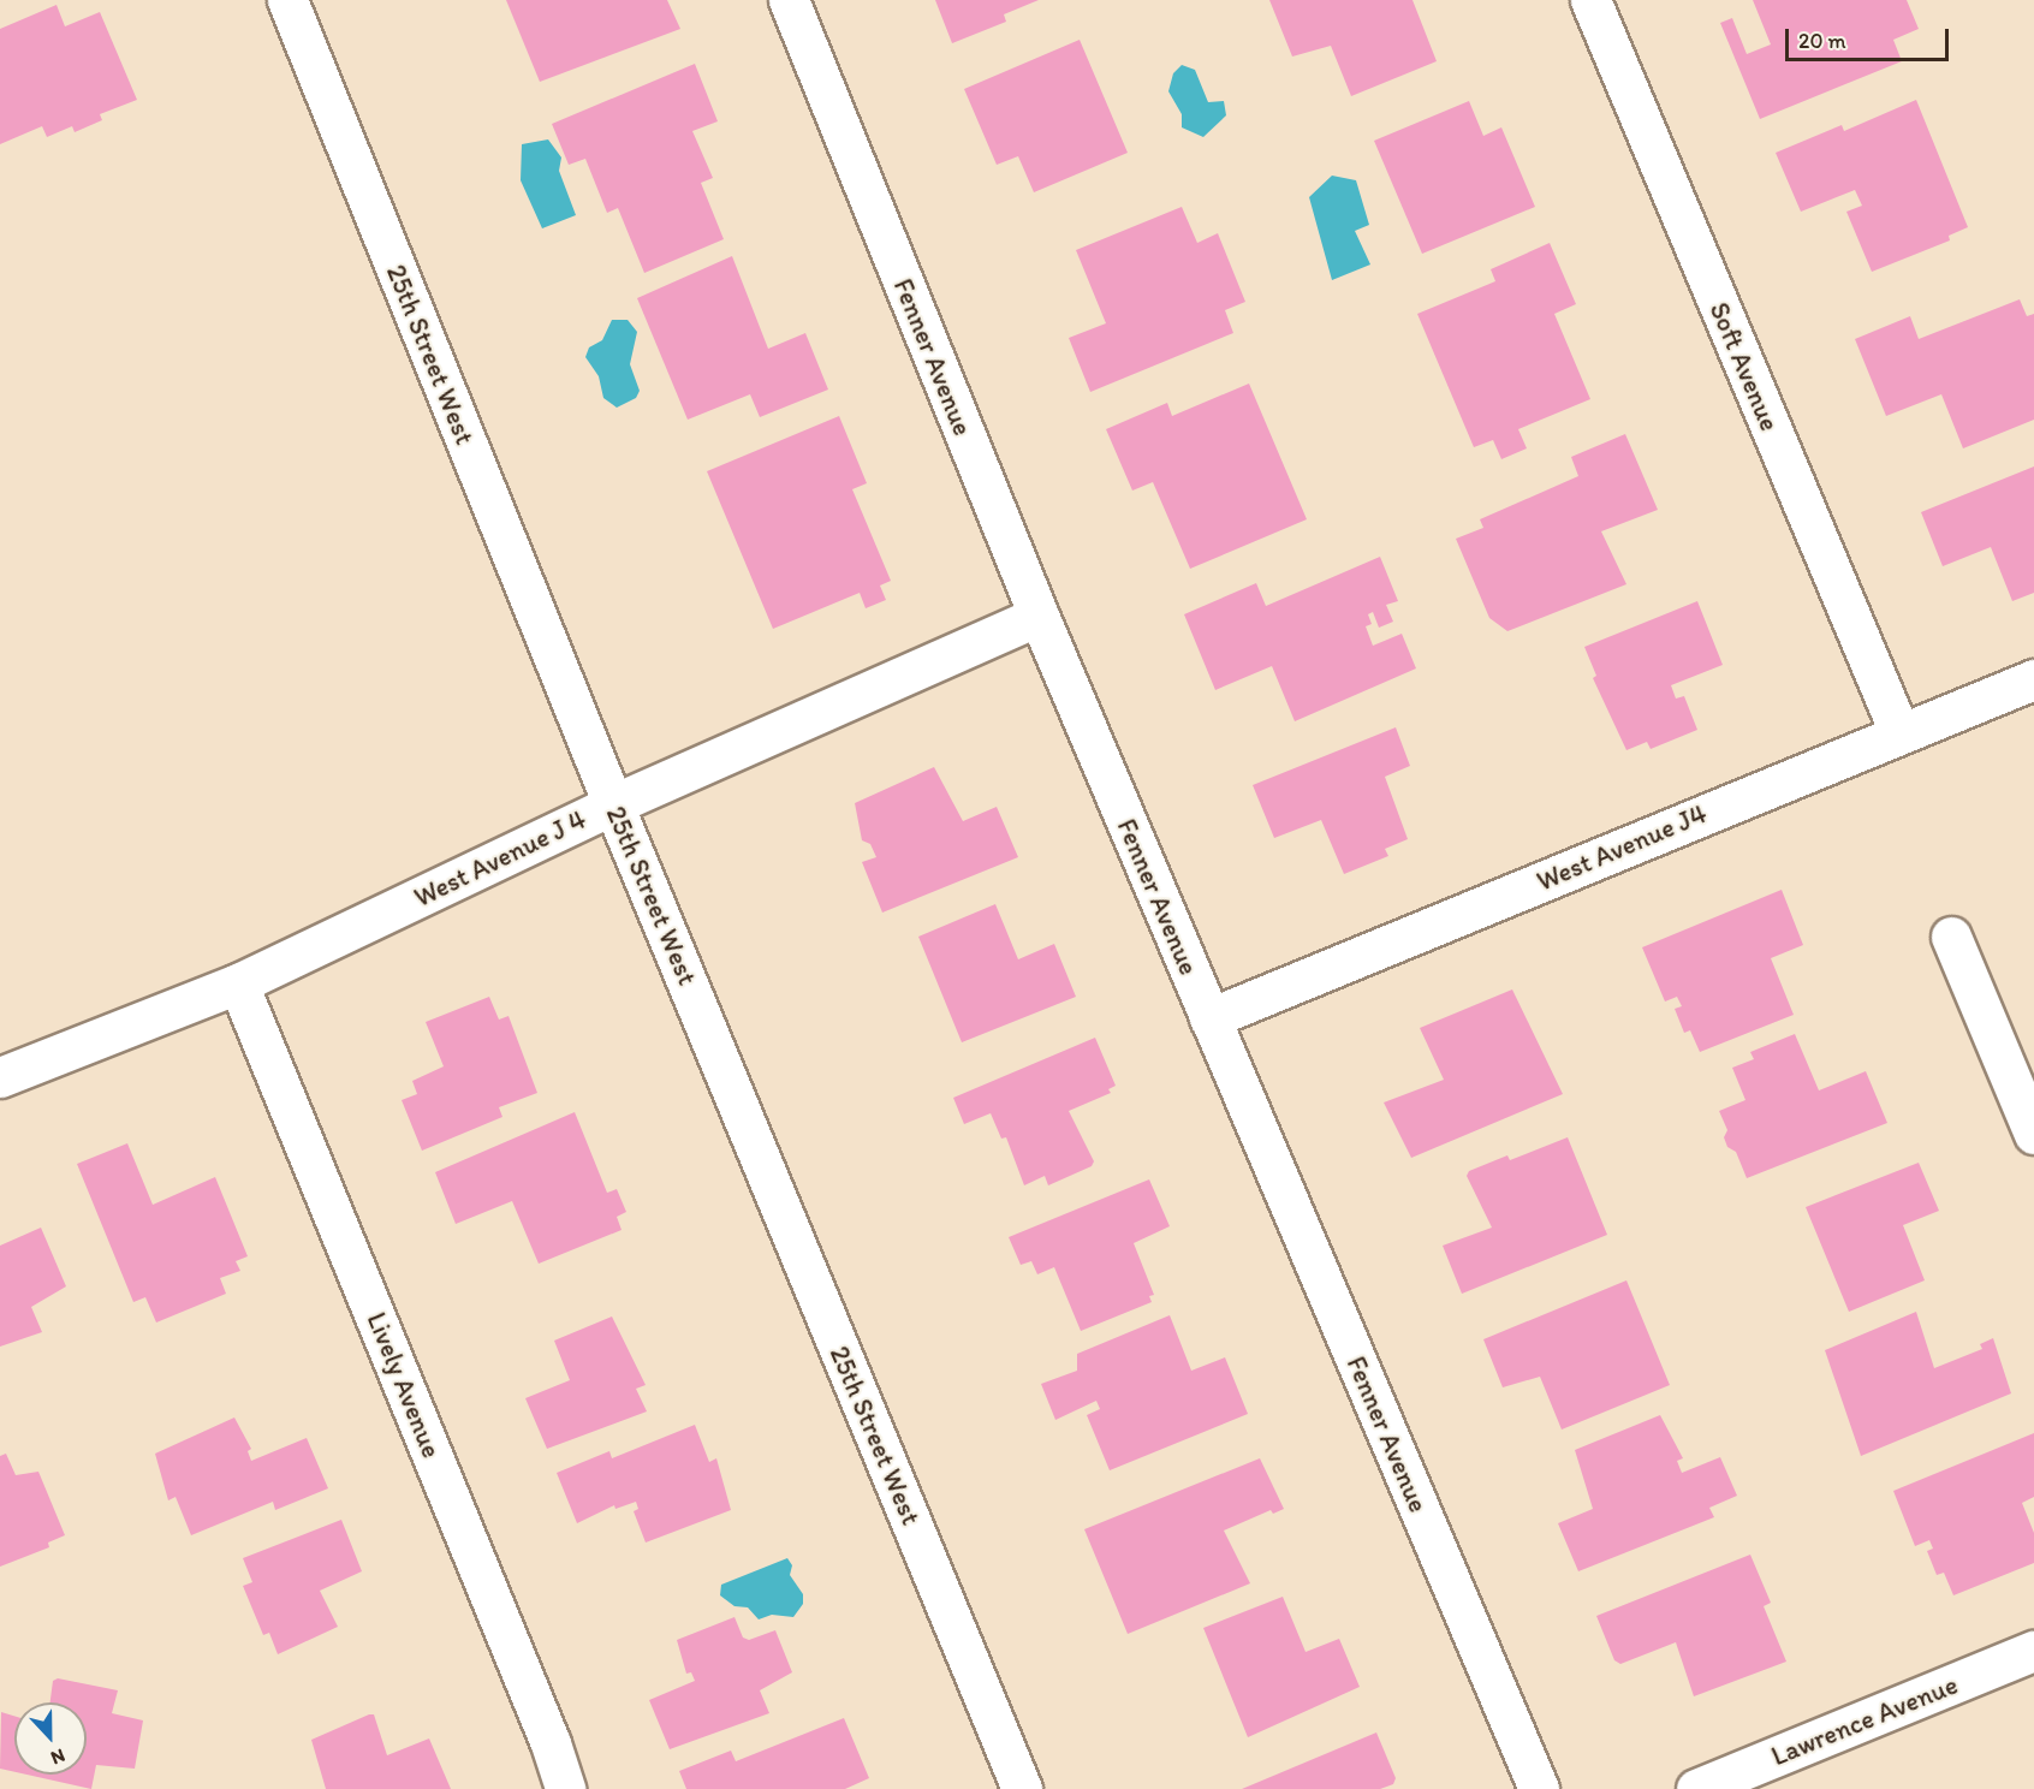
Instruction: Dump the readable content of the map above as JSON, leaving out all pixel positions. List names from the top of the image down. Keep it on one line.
{"streets":{"street":["25th Street West","Fenner Avenue","Soft Avenue","West Avenue J4","West Avenue J 4","Lively Avenue","Lawrence Avenue"]},"crossings":[["25th Street West","West Avenue J 4"],["Fenner Avenue","West Avenue J4"],["Fenner Avenue","West Avenue J 4"],["Soft Avenue","West Avenue J4"],["West Avenue J 4","Lively Avenue"]],"scale_bar":"20 m","north":"bottom"}
